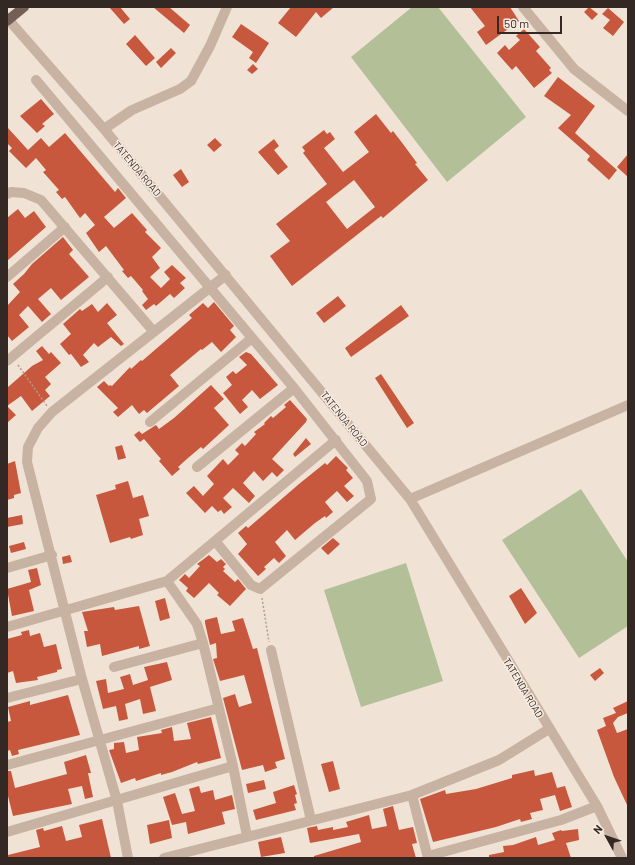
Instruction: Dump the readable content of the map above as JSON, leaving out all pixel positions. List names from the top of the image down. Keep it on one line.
{"streets":{"street":["TATENDA ROAD"]},"scale_bar":"50 m","north":"top left"}
